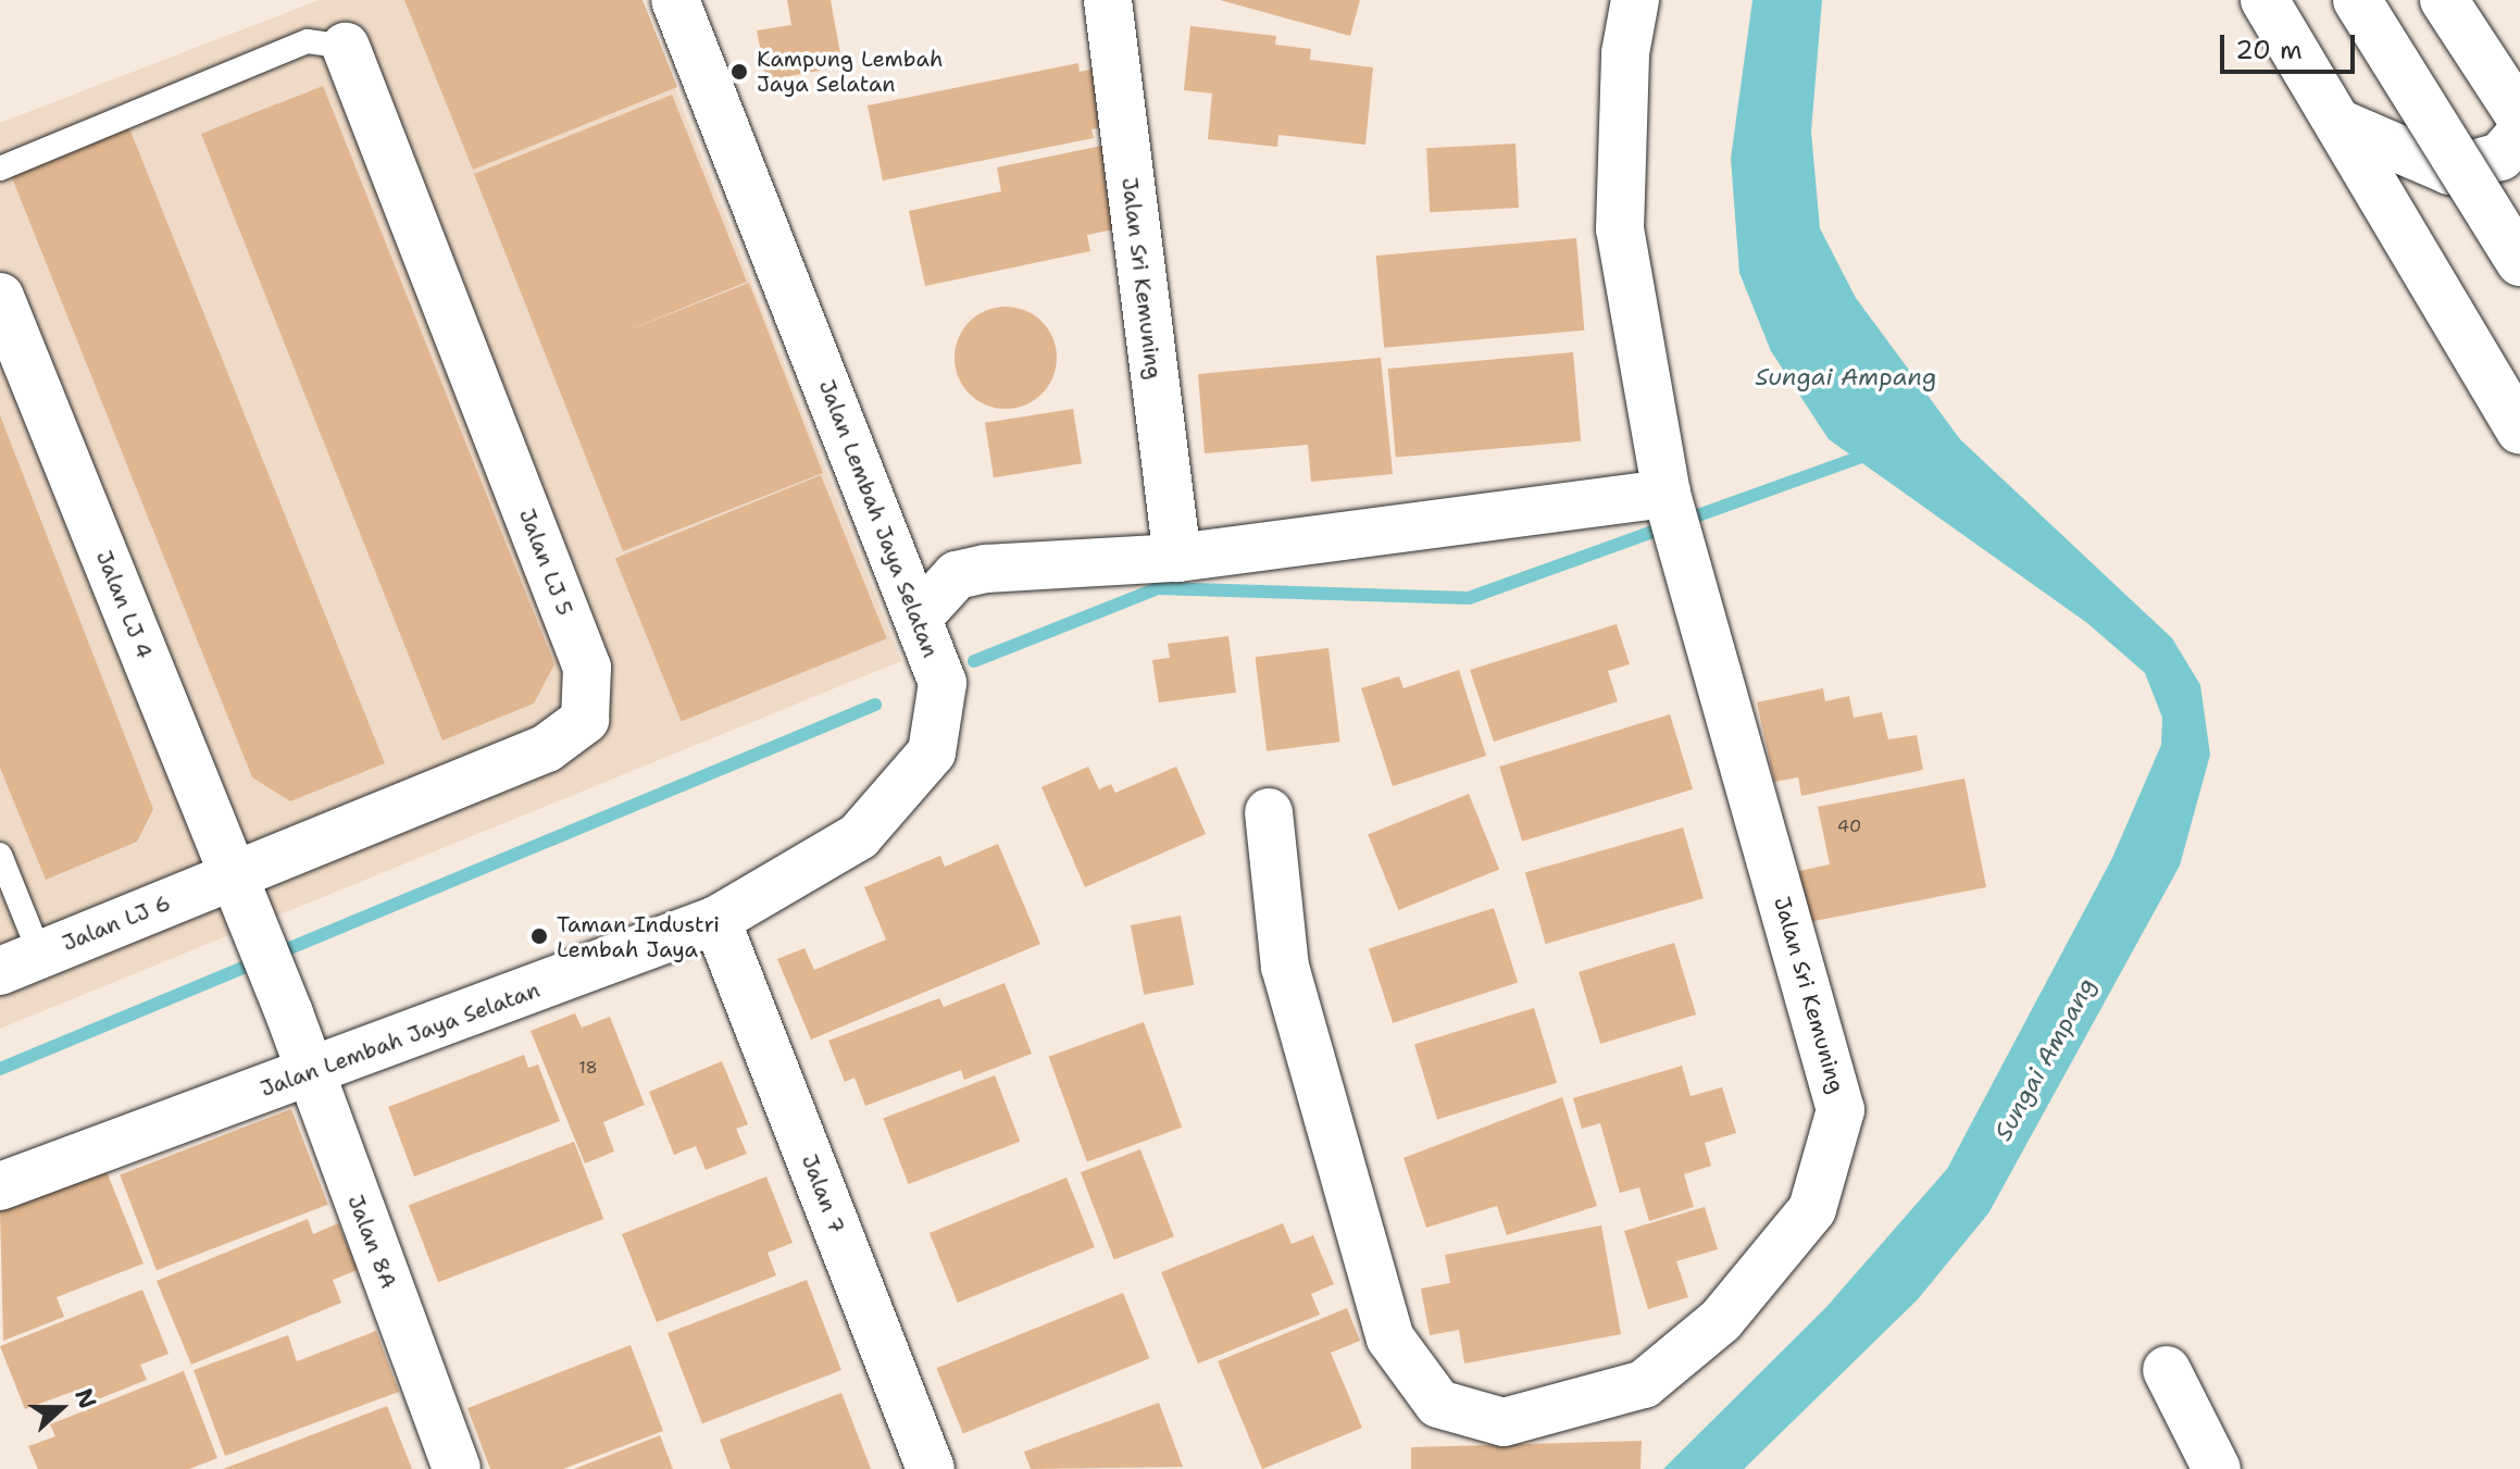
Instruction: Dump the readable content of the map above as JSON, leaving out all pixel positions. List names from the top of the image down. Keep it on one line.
{"streets":{"main road":["Jalan Sri Kemuning","Jalan Lembah Jaya Selatan","Jalan LJ 5","Jalan LJ 4","Jalan LJ 6","Jalan 7","Jalan 8A"]},"crossings":[["Jalan Lembah Jaya Selatan","Jalan 7"],["Jalan Lembah Jaya Selatan","Jalan 8A"],["Jalan LJ 5","Jalan LJ 4"],["Jalan LJ 5","Jalan LJ 6"],["Jalan LJ 4","Jalan LJ 6"],["Jalan LJ 4","Jalan 8A"]],"water":["Sungai Ampang"],"places":["Kampung Lembah Jaya Selatan","Taman Industri Lembah Jaya"],"house_numbers":["40","18"],"scale_bar":"20 m","north":"right"}
